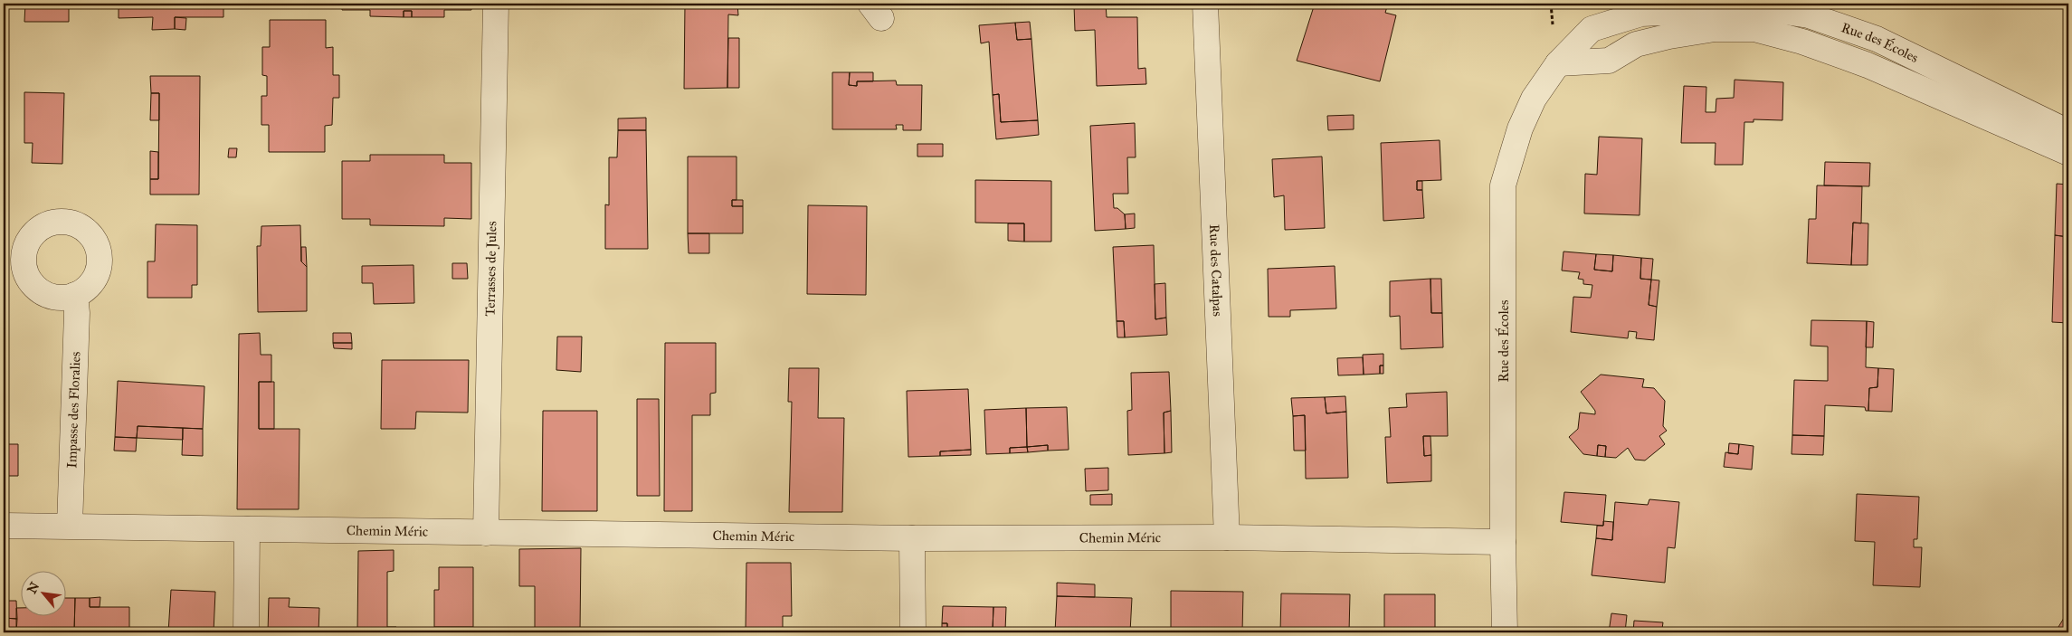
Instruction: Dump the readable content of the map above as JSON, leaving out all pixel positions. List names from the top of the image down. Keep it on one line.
{"streets":{"street":["Rue des Écoles","Terrasses de Jules","Rue des Catalpas","Impasse des Floralies","Chemin Méric"]},"crossings":[["Rue des Écoles","Chemin Méric"],["Terrasses de Jules","Chemin Méric"],["Rue des Catalpas","Chemin Méric"],["Impasse des Floralies","Chemin Méric"]],"north":"top left"}
